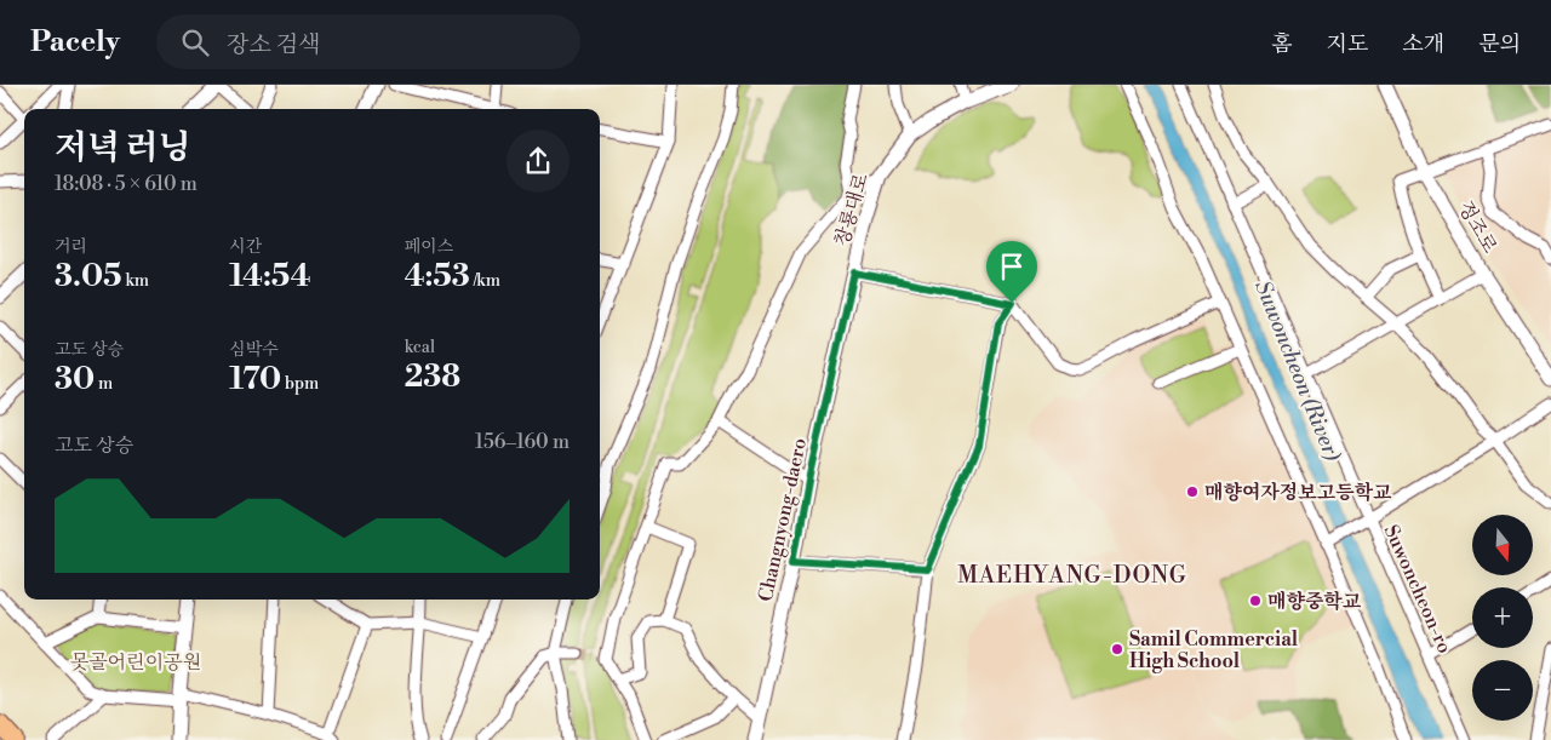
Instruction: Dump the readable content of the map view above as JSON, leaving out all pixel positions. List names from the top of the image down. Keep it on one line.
{"streets":{"street":["창룡대로","정조로","Changnyong-daero","Suwoncheon-ro"]},"crossings":[["창룡대로","Changnyong-daero"]],"districts":["MAEHYANG-DONG"],"water":["Suwoncheon (River)"],"parks":["못골어린이공원"],"places":["매향여자정보고등학교","매향중학교","Samil Commercial High School"],"north":"bottom","page":{"header":"Pacely","search":"장소 검색","nav":["홈","지도","소개","문의"],"heading":["저녁 러닝","18:08 · 5 × 610 m"],"stats":[["거리","3.05 km"],["시간","14:54"],["페이스","4:53 /km"],["고도 상승","30 m"],["심박수","170 bpm"],["kcal","238"]],"chart":["고도 상승","156–160 m"],"map_buttons":["+","−"]}}
